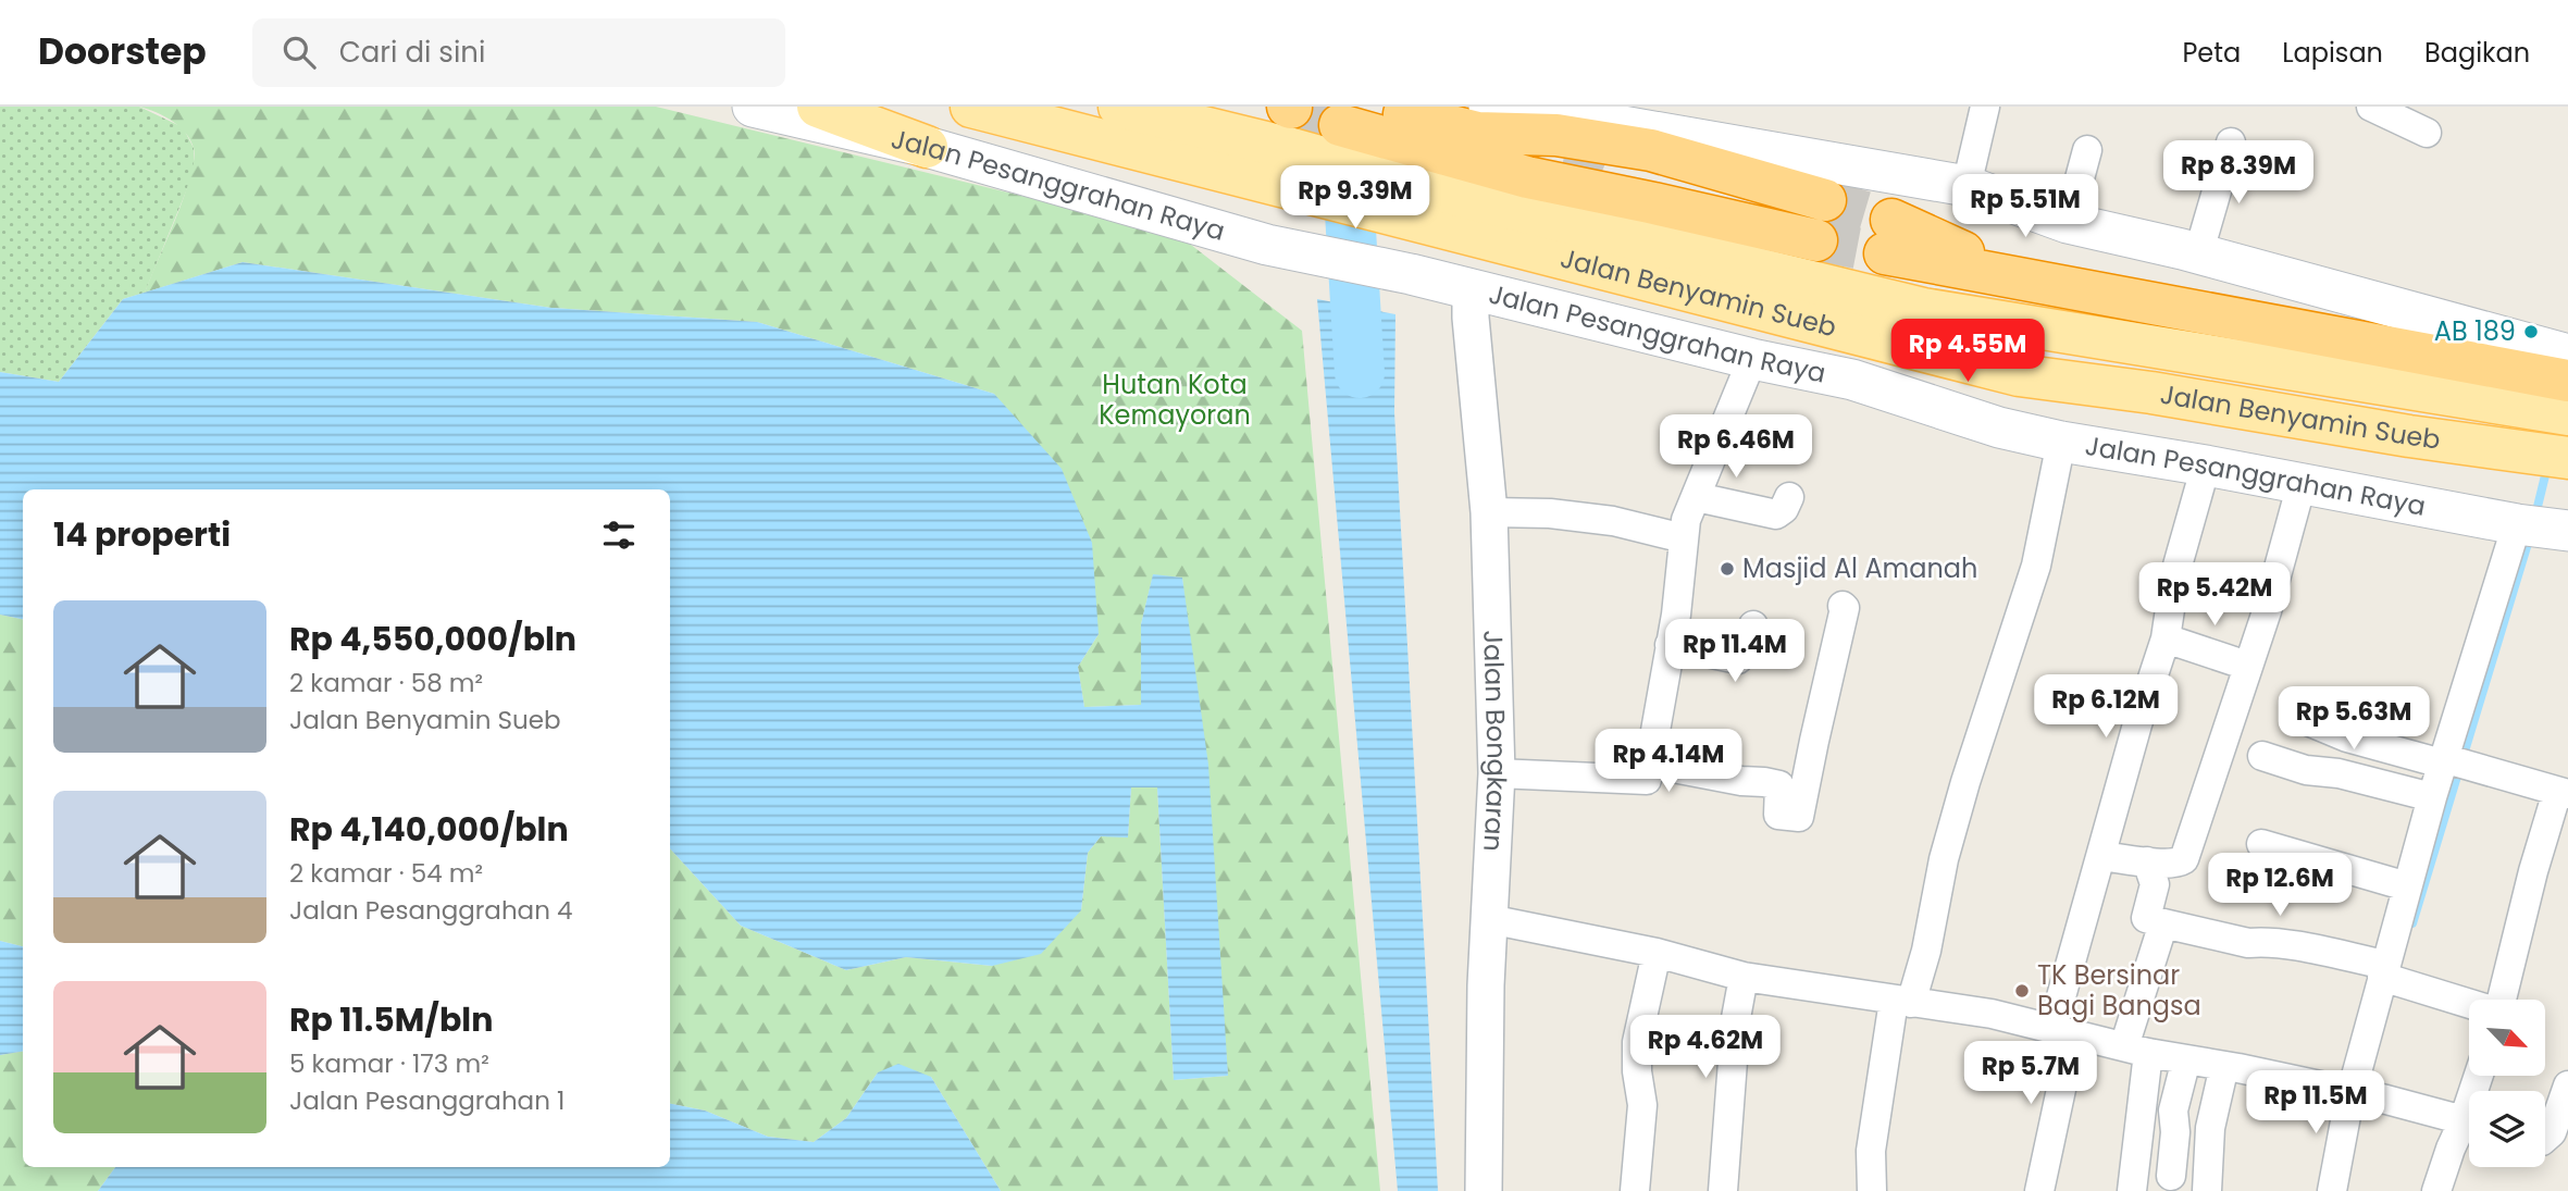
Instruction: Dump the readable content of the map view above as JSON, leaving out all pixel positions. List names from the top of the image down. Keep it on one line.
{"streets":{"main road":["Jalan Pesanggrahan Raya","Jalan Benyamin Sueb"],"street":["Jalan Bongkaran"]},"crossings":[["Jalan Pesanggrahan Raya","Jalan Bongkaran"]],"parks":["Hutan Kota Kemayoran"],"places":["AB 189","Masjid Al Amanah","TK Bersinar Bagi Bangsa"],"north":"bottom right","page":{"header":"Doorstep","search":"Cari di sini","nav":["Peta","Lapisan","Bagikan"],"price":["Rp 8.39M","Rp 9.39M","Rp 5.51M","Rp 4.55M","Rp 6.46M","Rp 5.42M","Rp 11.4M","Rp 6.12M","Rp 5.63M","Rp 4.14M","Rp 12.6M","Rp 4.62M","Rp 5.7M","Rp 11.5M"],"heading":"14 properti","list":[{"name":"Rp 4,550,000/bln","note":"2 kamar · 58 m² · Jalan Benyamin Sueb"},{"name":"Rp 4,140,000/bln","note":"2 kamar · 54 m² · Jalan Pesanggrahan 4"},{"name":"Rp 11.5M/bln","note":"5 kamar · 173 m² · Jalan Pesanggrahan 1"}]}}
